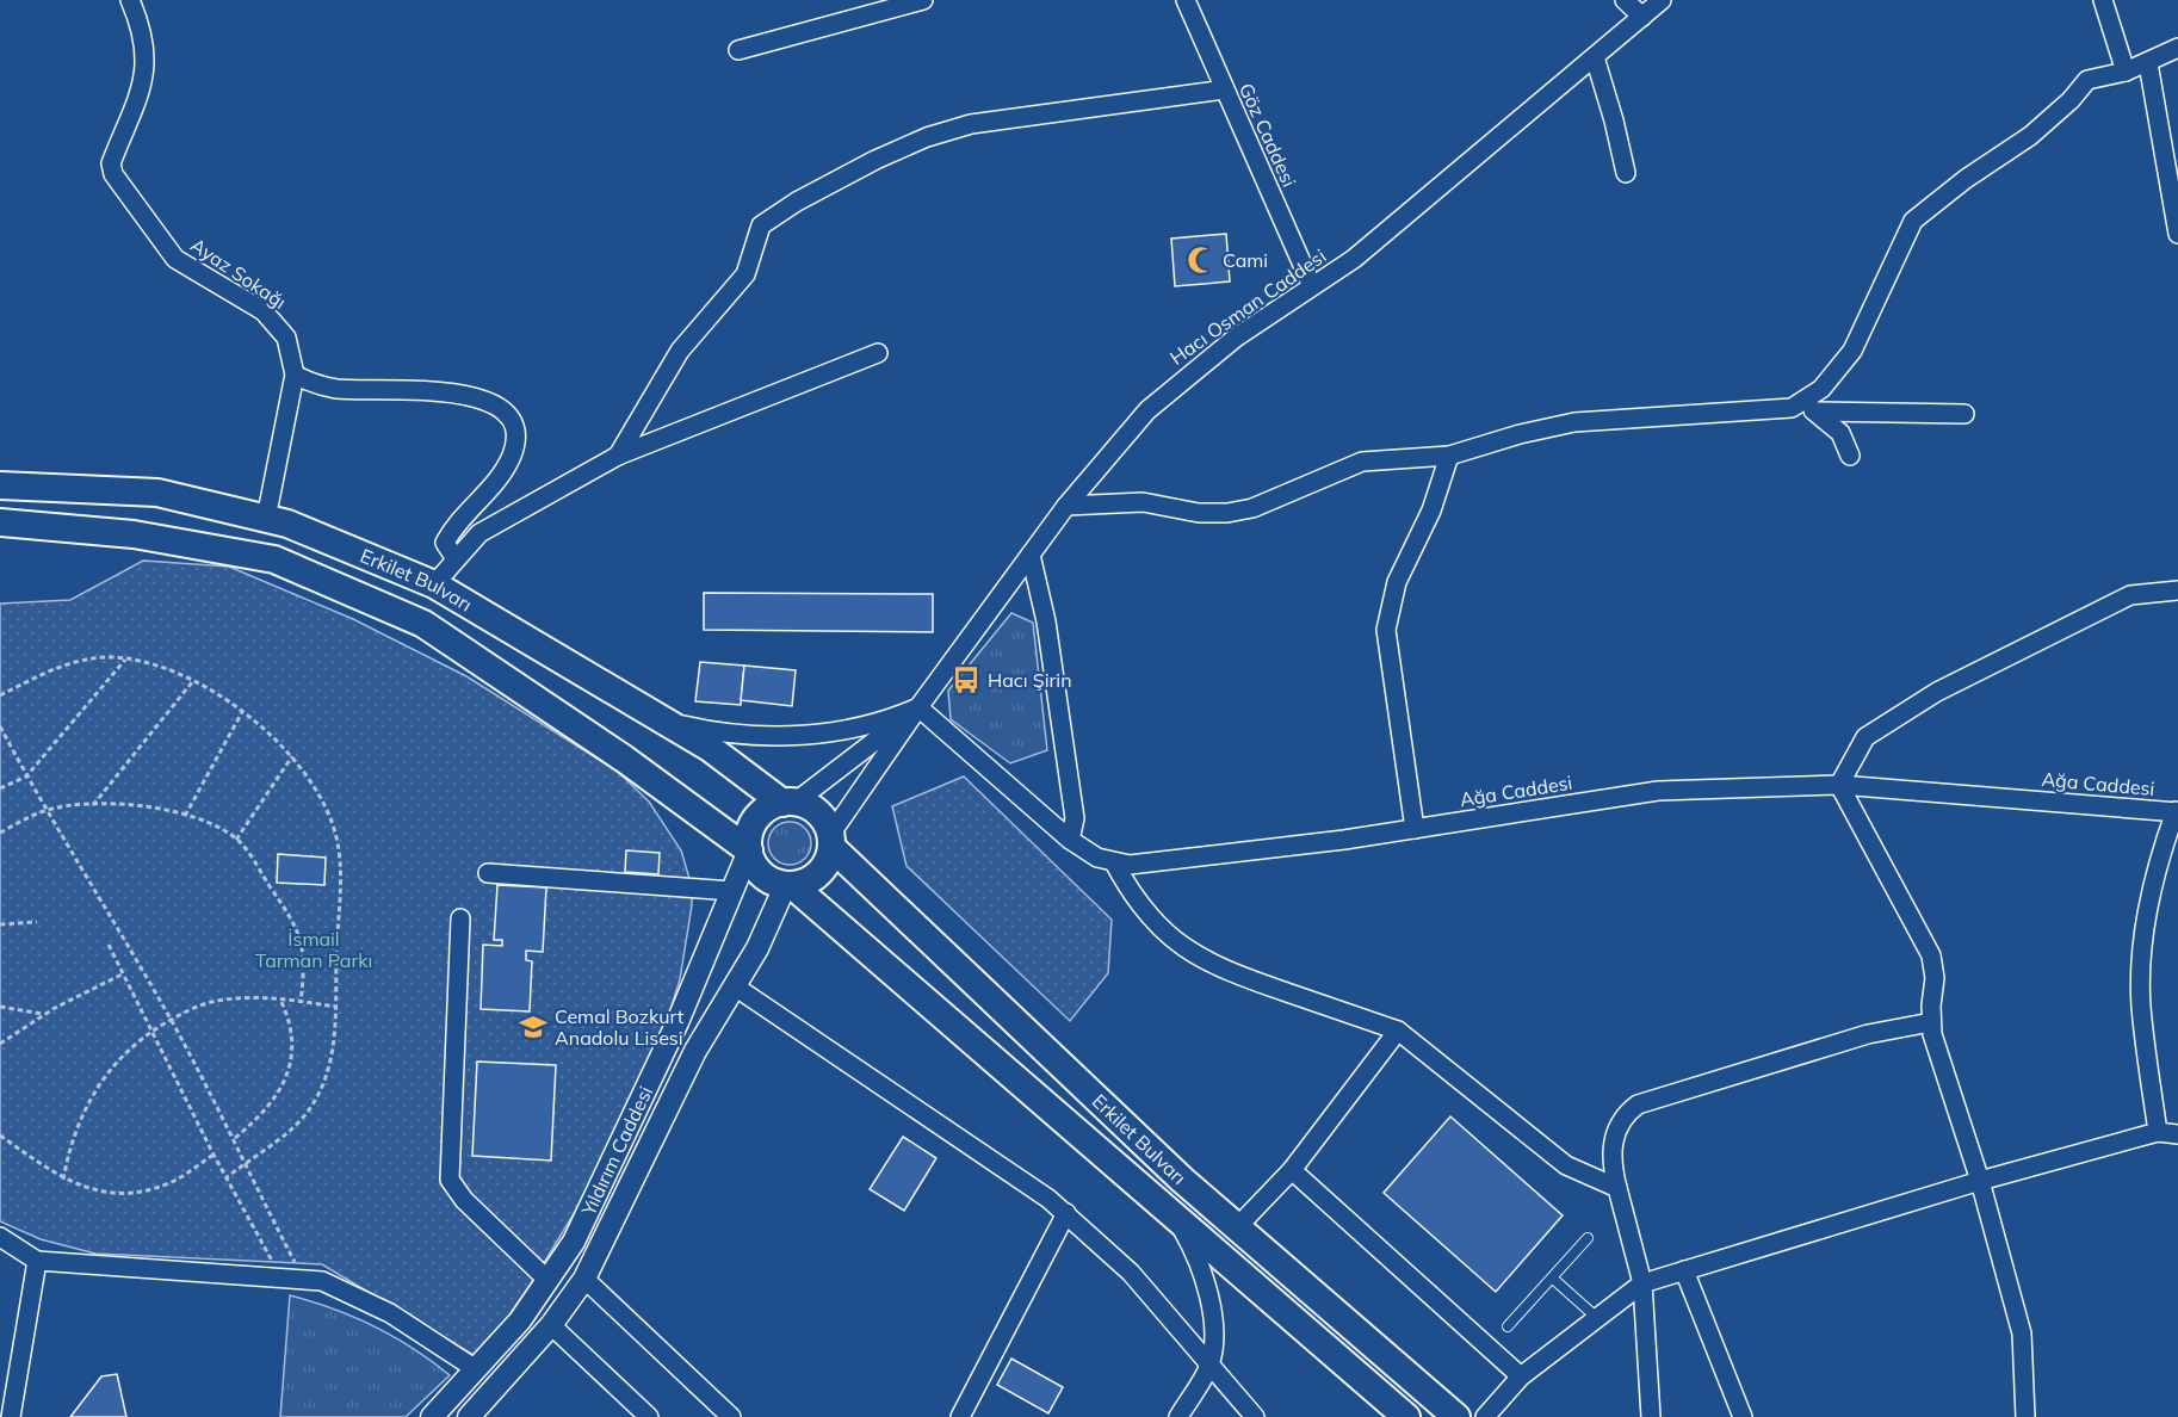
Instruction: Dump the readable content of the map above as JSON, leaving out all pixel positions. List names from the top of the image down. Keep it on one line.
{"streets":{"main road":["Erkilet Bulvarı"],"street":["Göz Caddesi","Ayaz Sokağı","Hacı Osman Caddesi","Ağa Caddesi","Yıldırım Caddesi"]},"crossings":[["Göz Caddesi","Hacı Osman Caddesi"],["Ayaz Sokağı","Erkilet Bulvarı"],["Hacı Osman Caddesi","Ağa Caddesi"],["Erkilet Bulvarı","Yıldırım Caddesi"]],"parks":["İsmail Tarman Parkı"],"places":{"mosque":["Cami"],"bus stop":["Hacı Şirin"],"school or university":["Cemal Bozkurt Anadolu Lisesi"]}}
